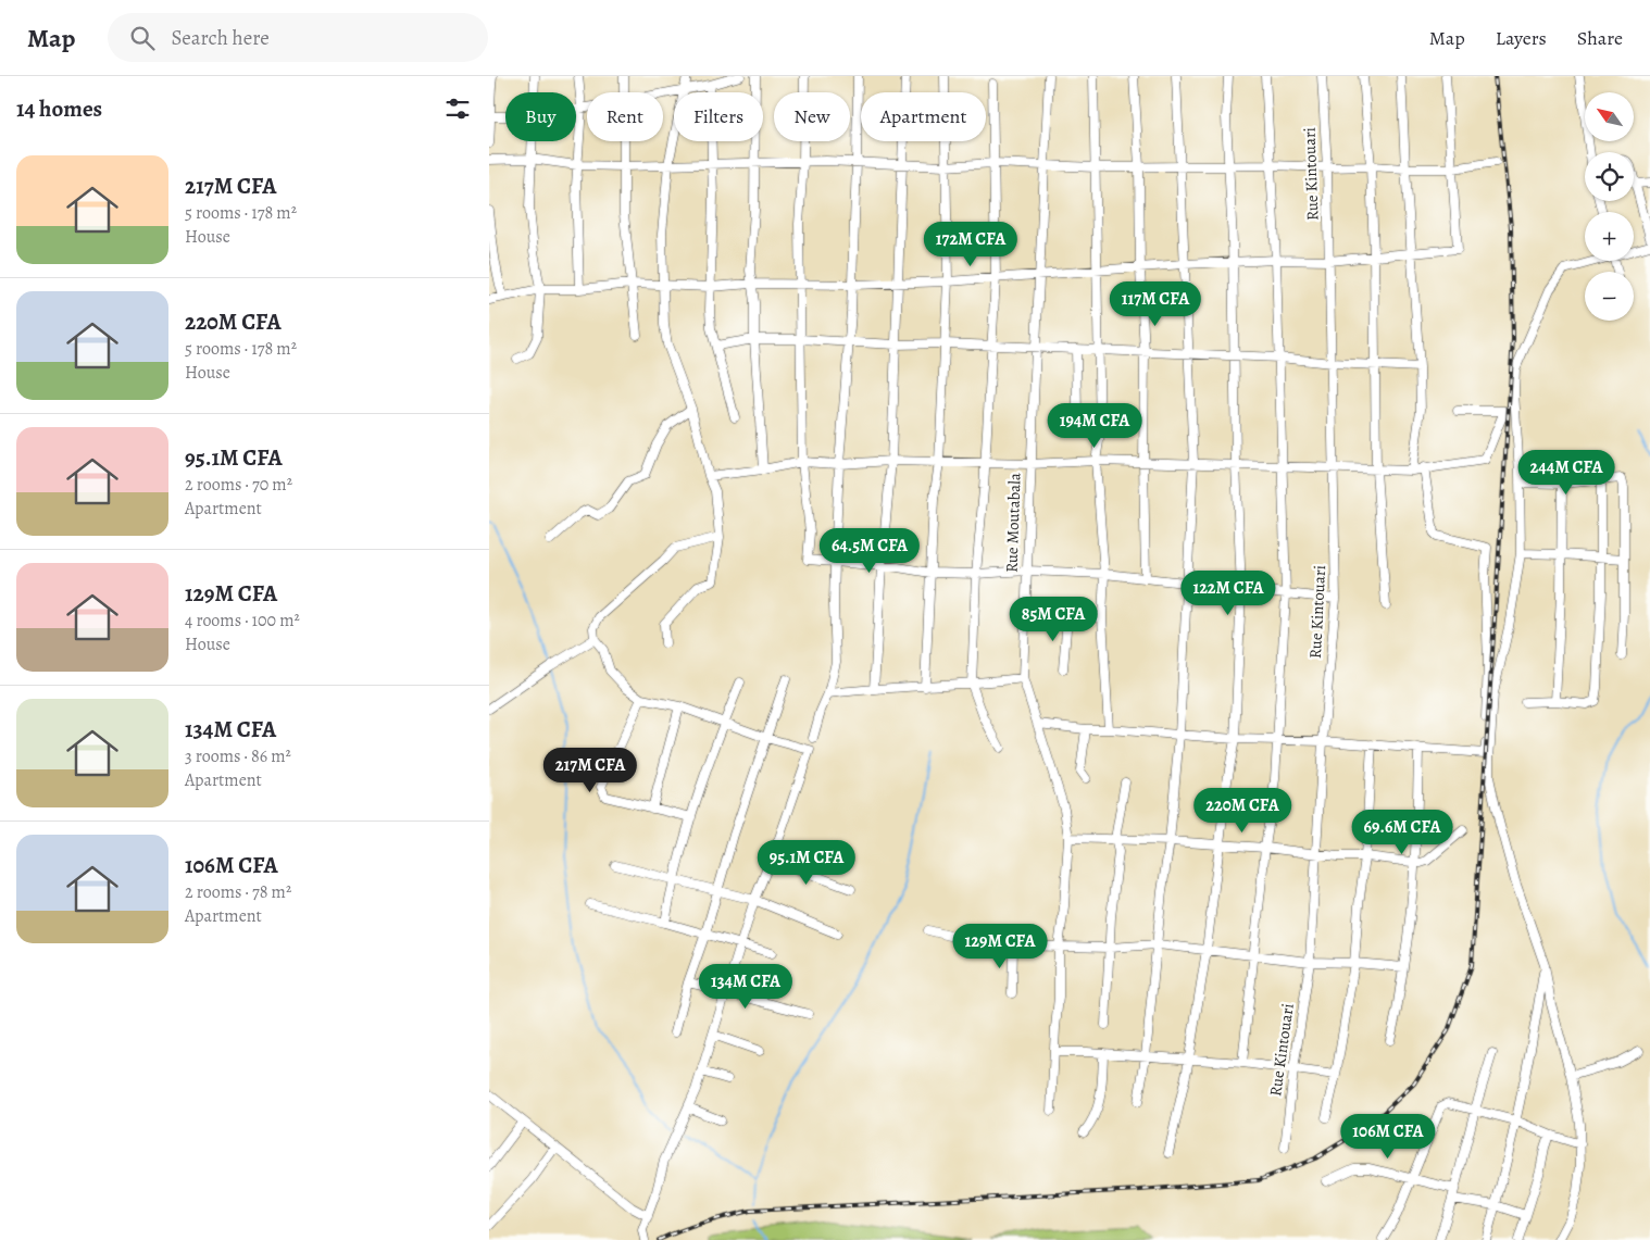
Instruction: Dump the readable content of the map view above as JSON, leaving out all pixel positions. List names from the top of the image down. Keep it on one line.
{"streets":{"street":["Rue Kintouari","Rue Moutabala"]},"north":"top left","page":{"header":"Map","search":"Search here","nav":["Map","Layers","Share"],"heading":"14 homes","map_buttons":["+","−"],"chip":["Buy","Rent","Filters","New","Apartment"],"list":[{"name":"217M CFA","note":"5 rooms · 178 m² · House"},{"name":"220M CFA","note":"5 rooms · 178 m² · House"},{"name":"95.1M CFA","note":"2 rooms · 70 m² · Apartment"},{"name":"129M CFA","note":"4 rooms · 100 m² · House"},{"name":"134M CFA","note":"3 rooms · 86 m² · Apartment"},{"name":"106M CFA","note":"2 rooms · 78 m² · Apartment"}],"price":["172M CFA","117M CFA","194M CFA","244M CFA","64.5M CFA","122M CFA","85M CFA","217M CFA","220M CFA","69.6M CFA","95.1M CFA","129M CFA","134M CFA","106M CFA"]}}
